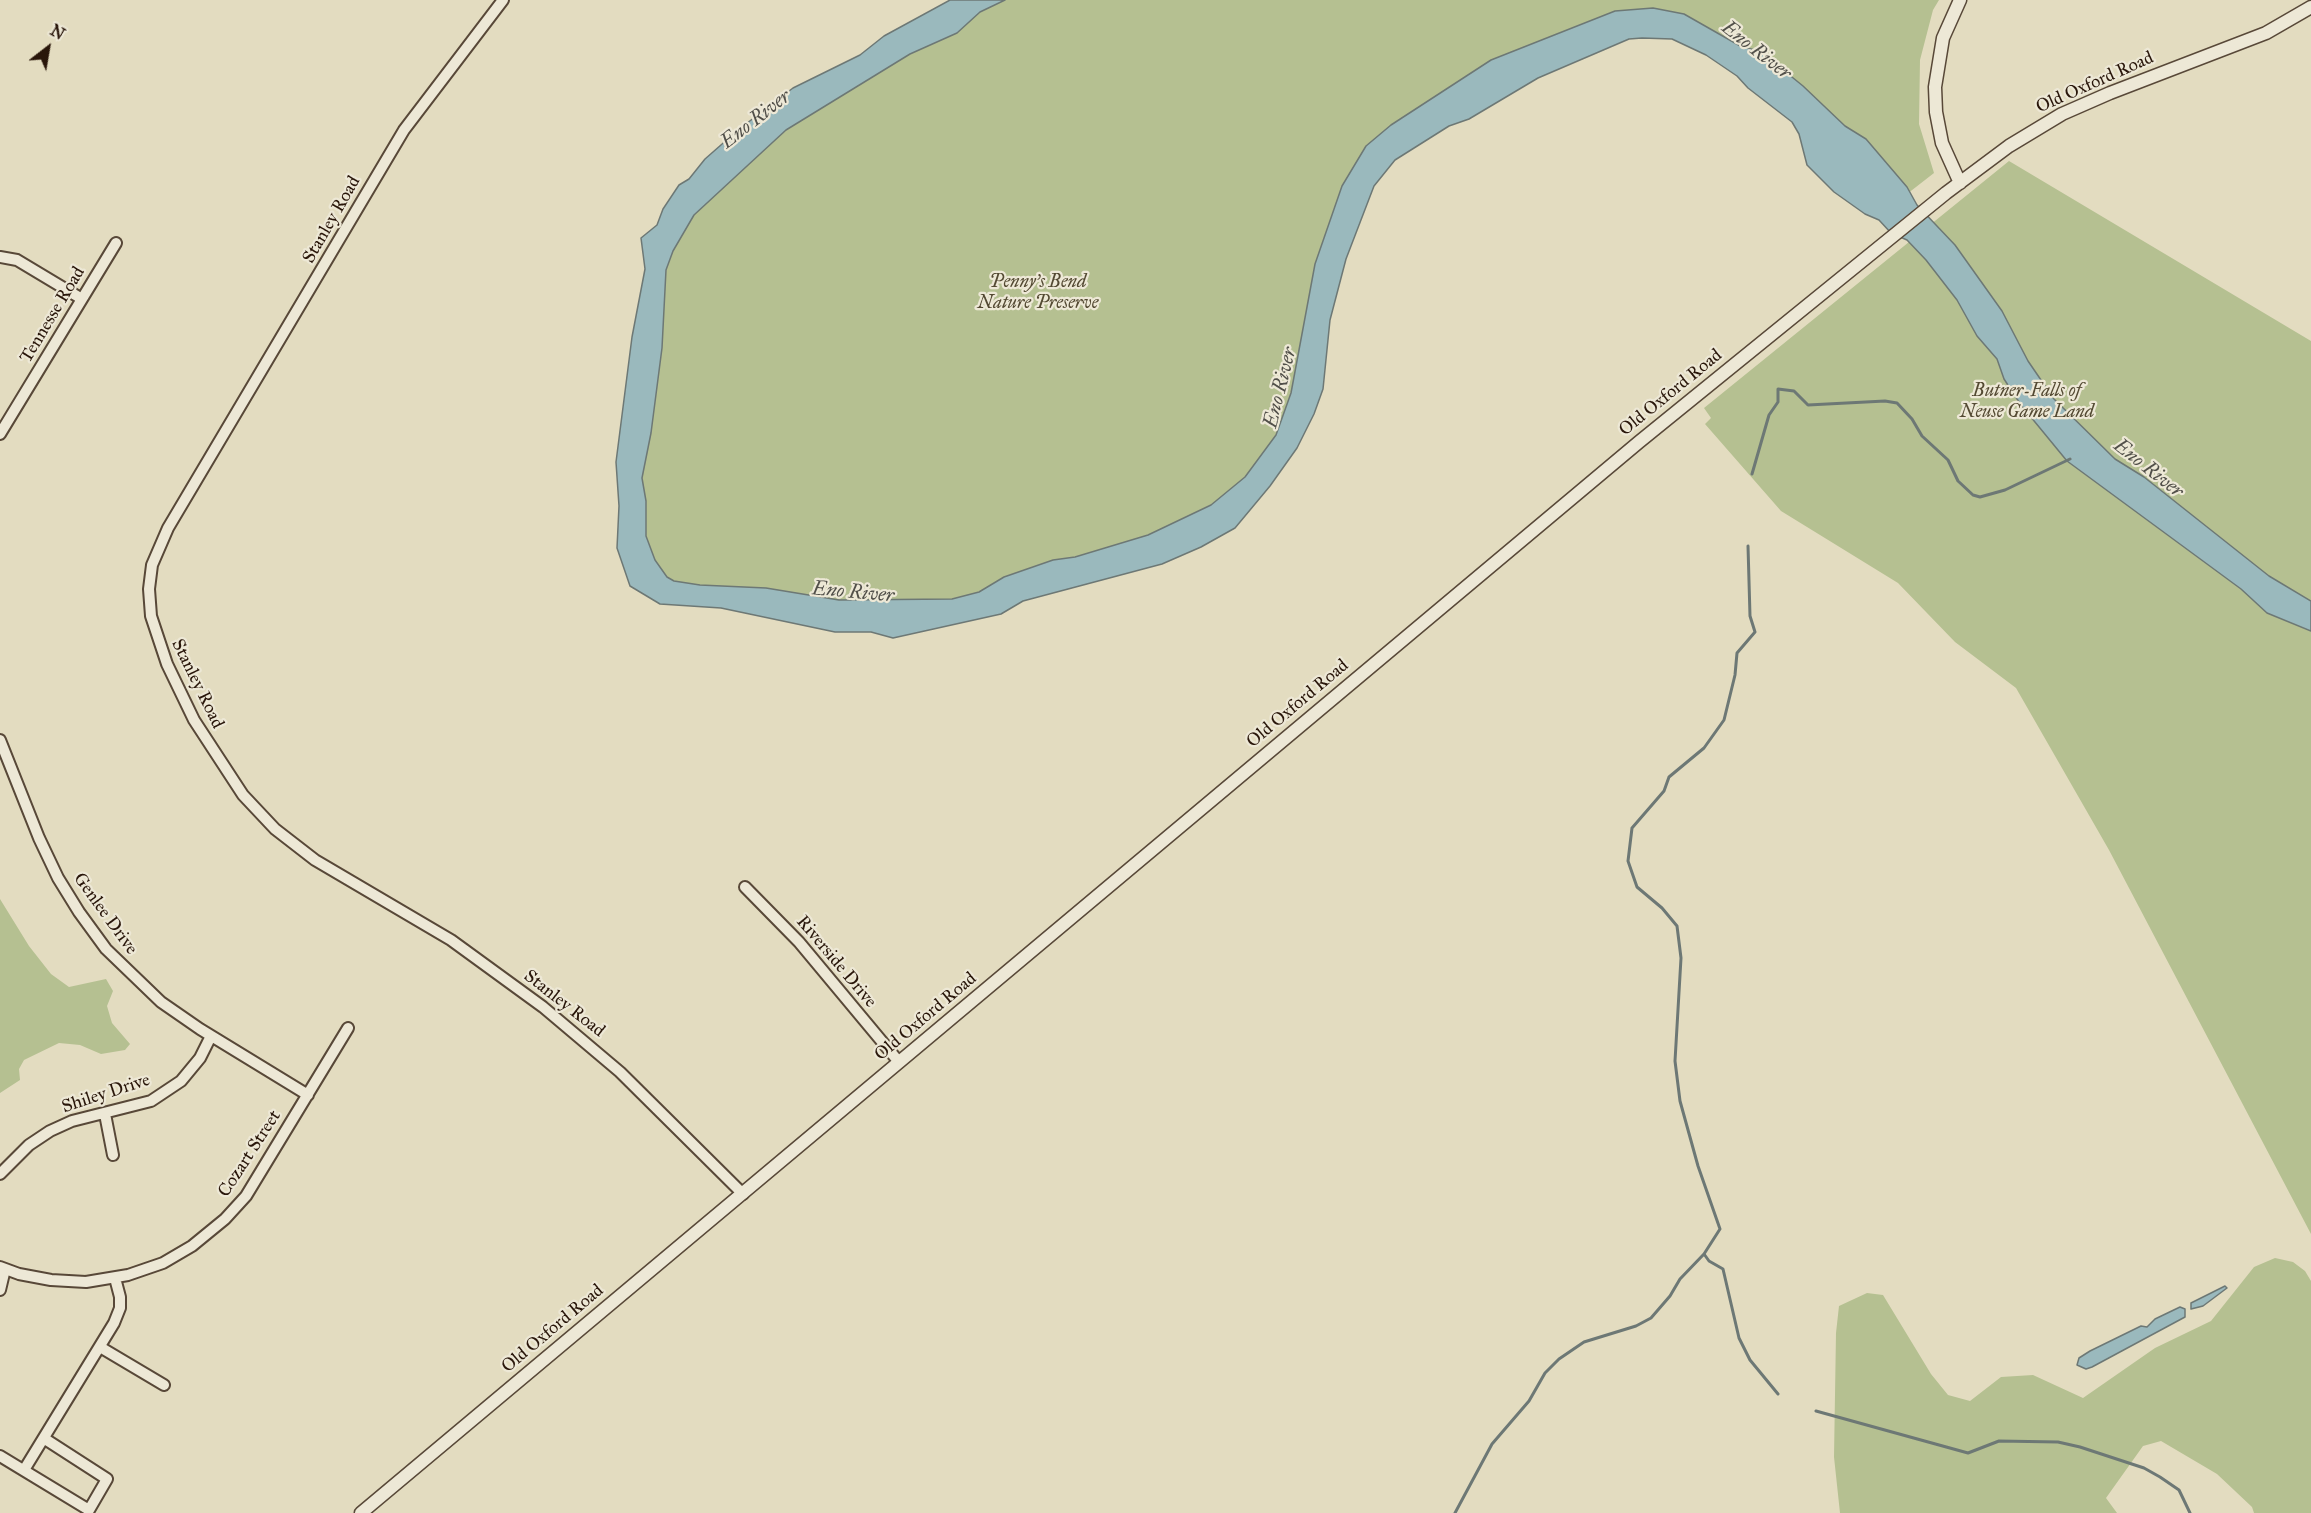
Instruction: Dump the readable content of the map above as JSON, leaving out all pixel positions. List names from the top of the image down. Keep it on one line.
{"streets":{"street":["Old Oxford Road","Stanley Road","Tennesse Road","Genlee Drive","Riverside Drive","Shiley Drive","Cozart Street"]},"crossings":[["Old Oxford Road","Stanley Road"],["Old Oxford Road","Riverside Drive"],["Genlee Drive","Shiley Drive"],["Genlee Drive","Cozart Street"]],"water":["Eno River"],"parks":["Penny's Bend Nature Preserve","Butner-Falls of Neuse Game Land"],"north":"top right"}
